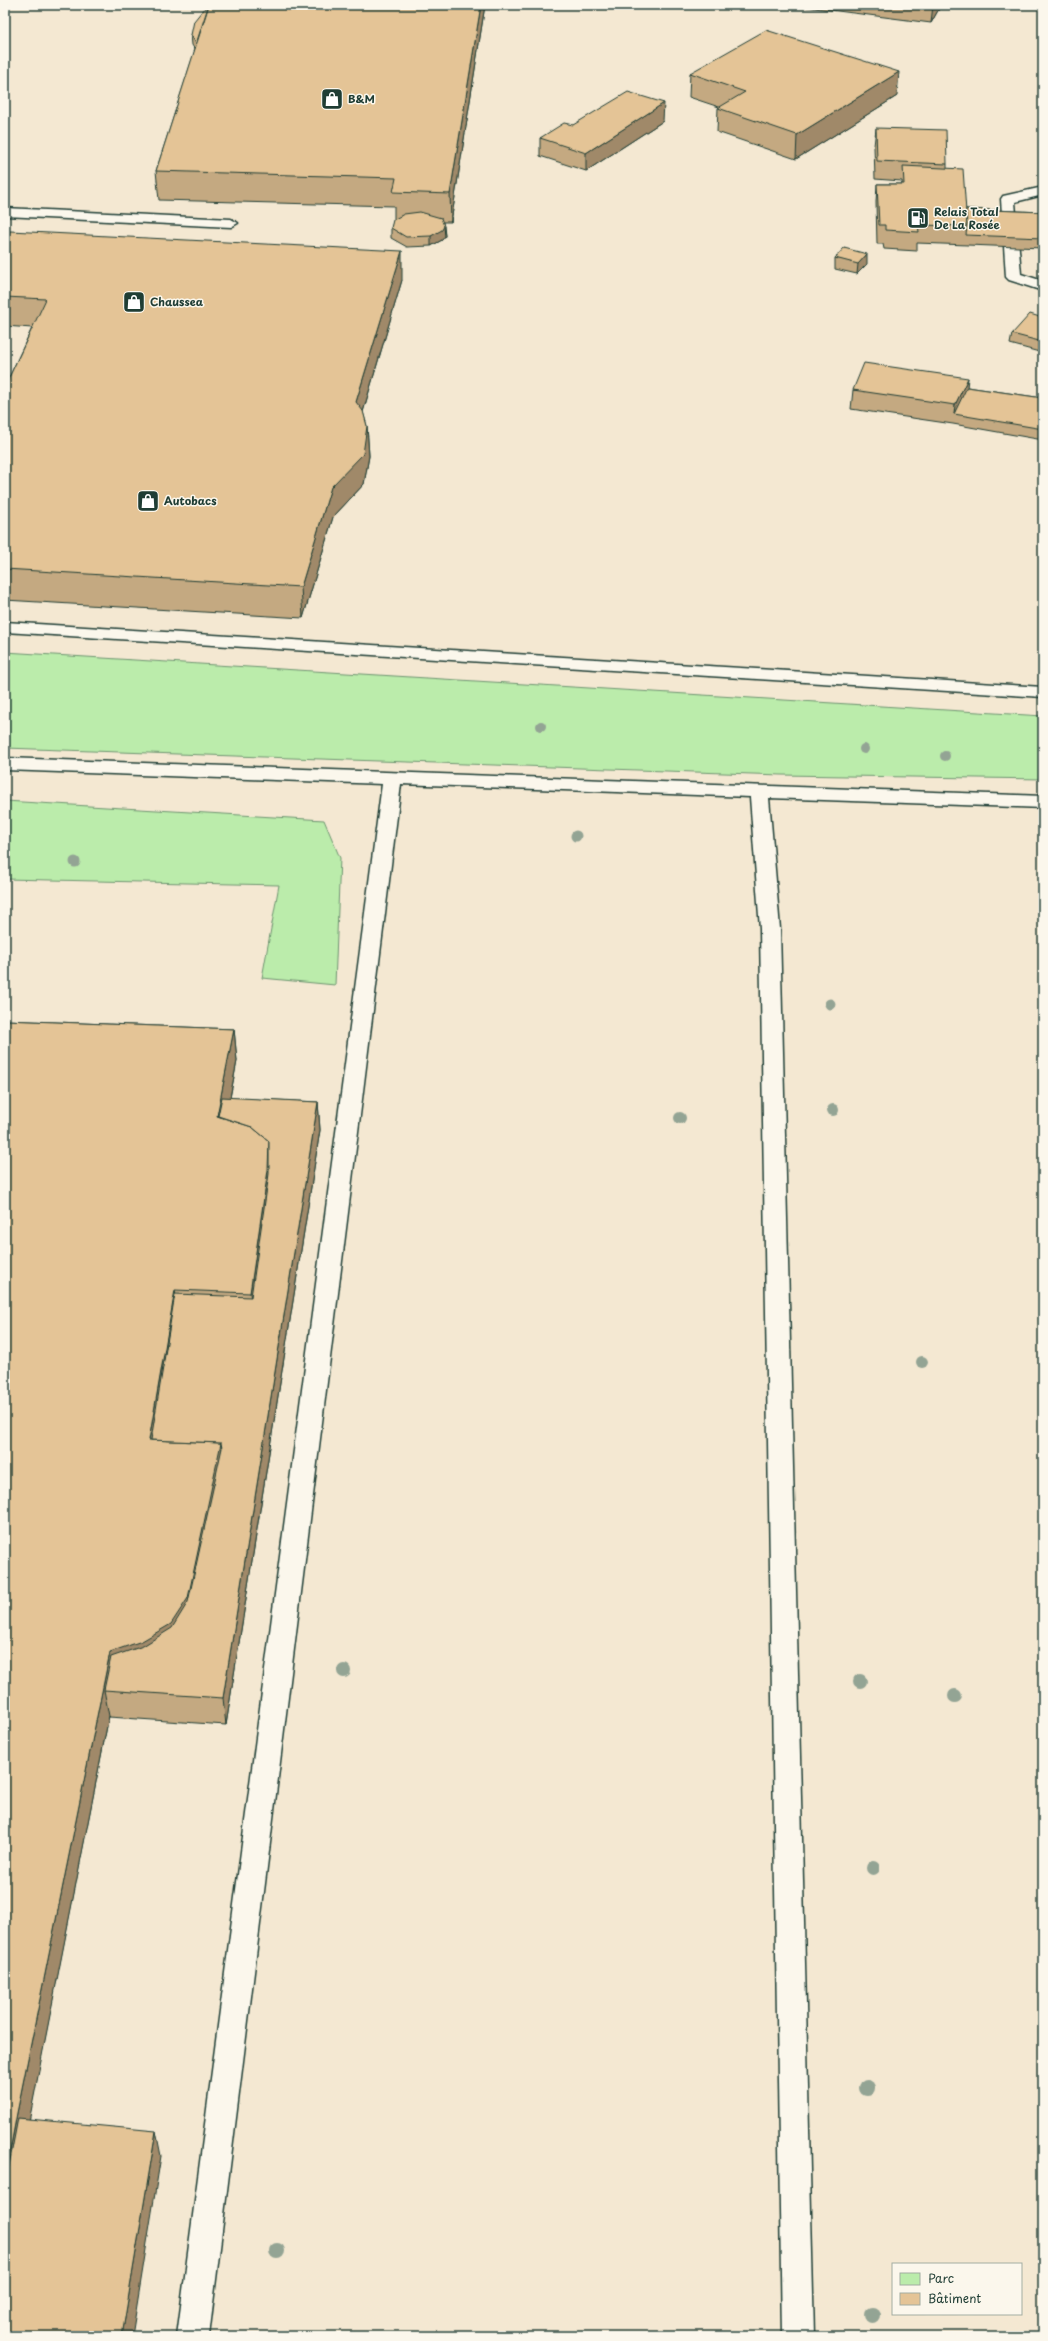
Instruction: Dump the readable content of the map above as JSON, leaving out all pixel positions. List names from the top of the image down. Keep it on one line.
{"places":{"shop":["B&M","Chaussea","Autobacs"],"fuel station":["Relais Total De La Rosée"]},"legend":["Parc","Bâtiment"]}
